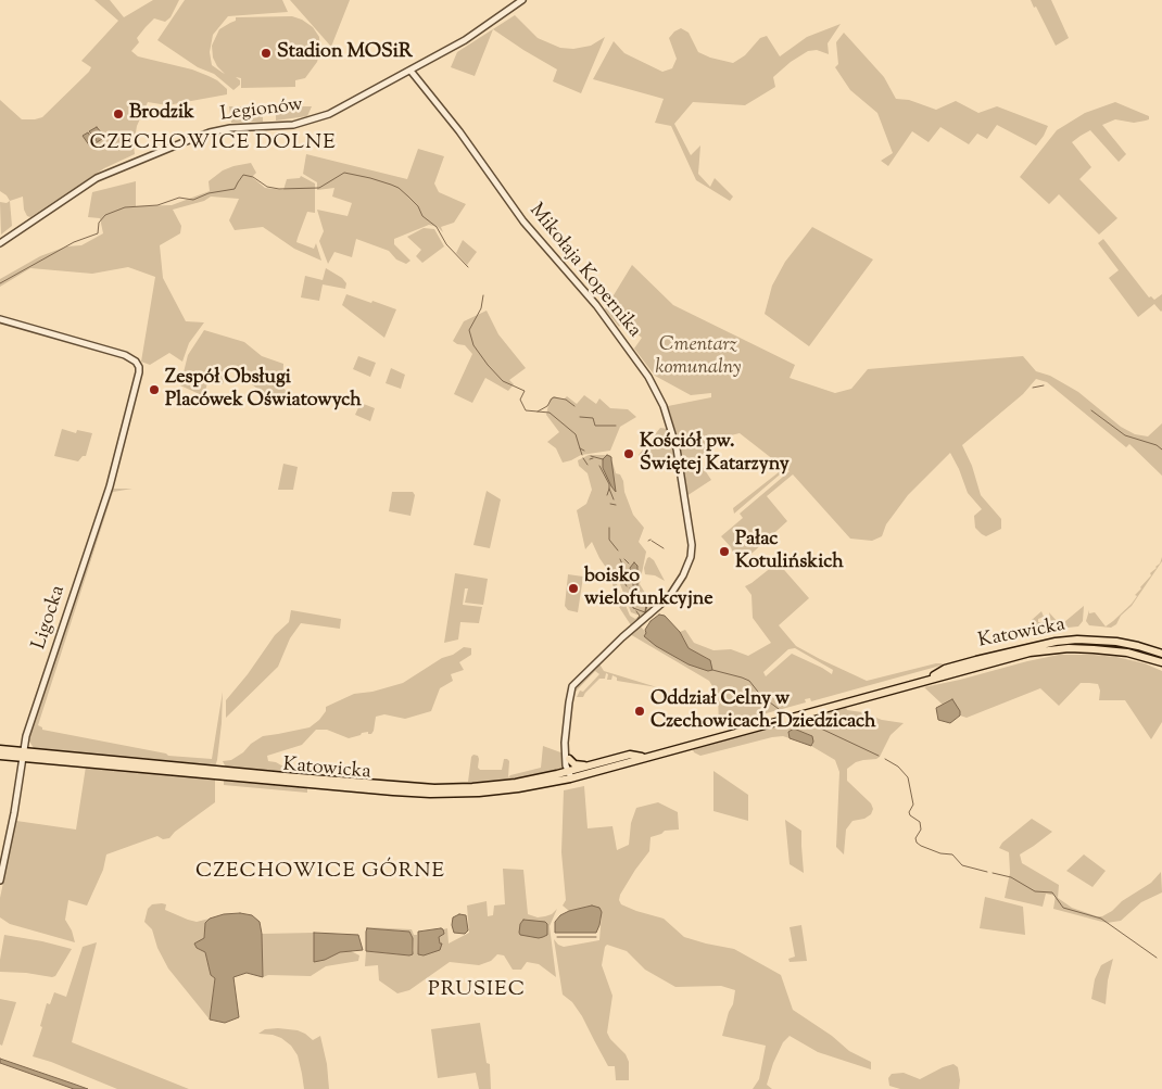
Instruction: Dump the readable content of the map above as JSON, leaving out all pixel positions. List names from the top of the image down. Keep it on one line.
{"streets":{"main road":["Katowicka"],"street":["Legionów","Mikołaja Kopernika","Ligocka"]},"crossings":[["Legionów","Mikołaja Kopernika"],["Ligocka","Katowicka"]],"districts":["CZECHOWICE DOLNE","CZECHOWICE GÓRNE","PRUSIEC"],"parks":["Cmentarz komunalny"],"places":["Stadion MOSiR","Brodzik","Zespół Obsługi Placówek Oświatowych","Kościół pw. Świętej Katarzyny","Pałac Kotulińskich","boisko wielofunkcyjne","Oddział Celny w Czechowicach-Dziedzicach"]}
